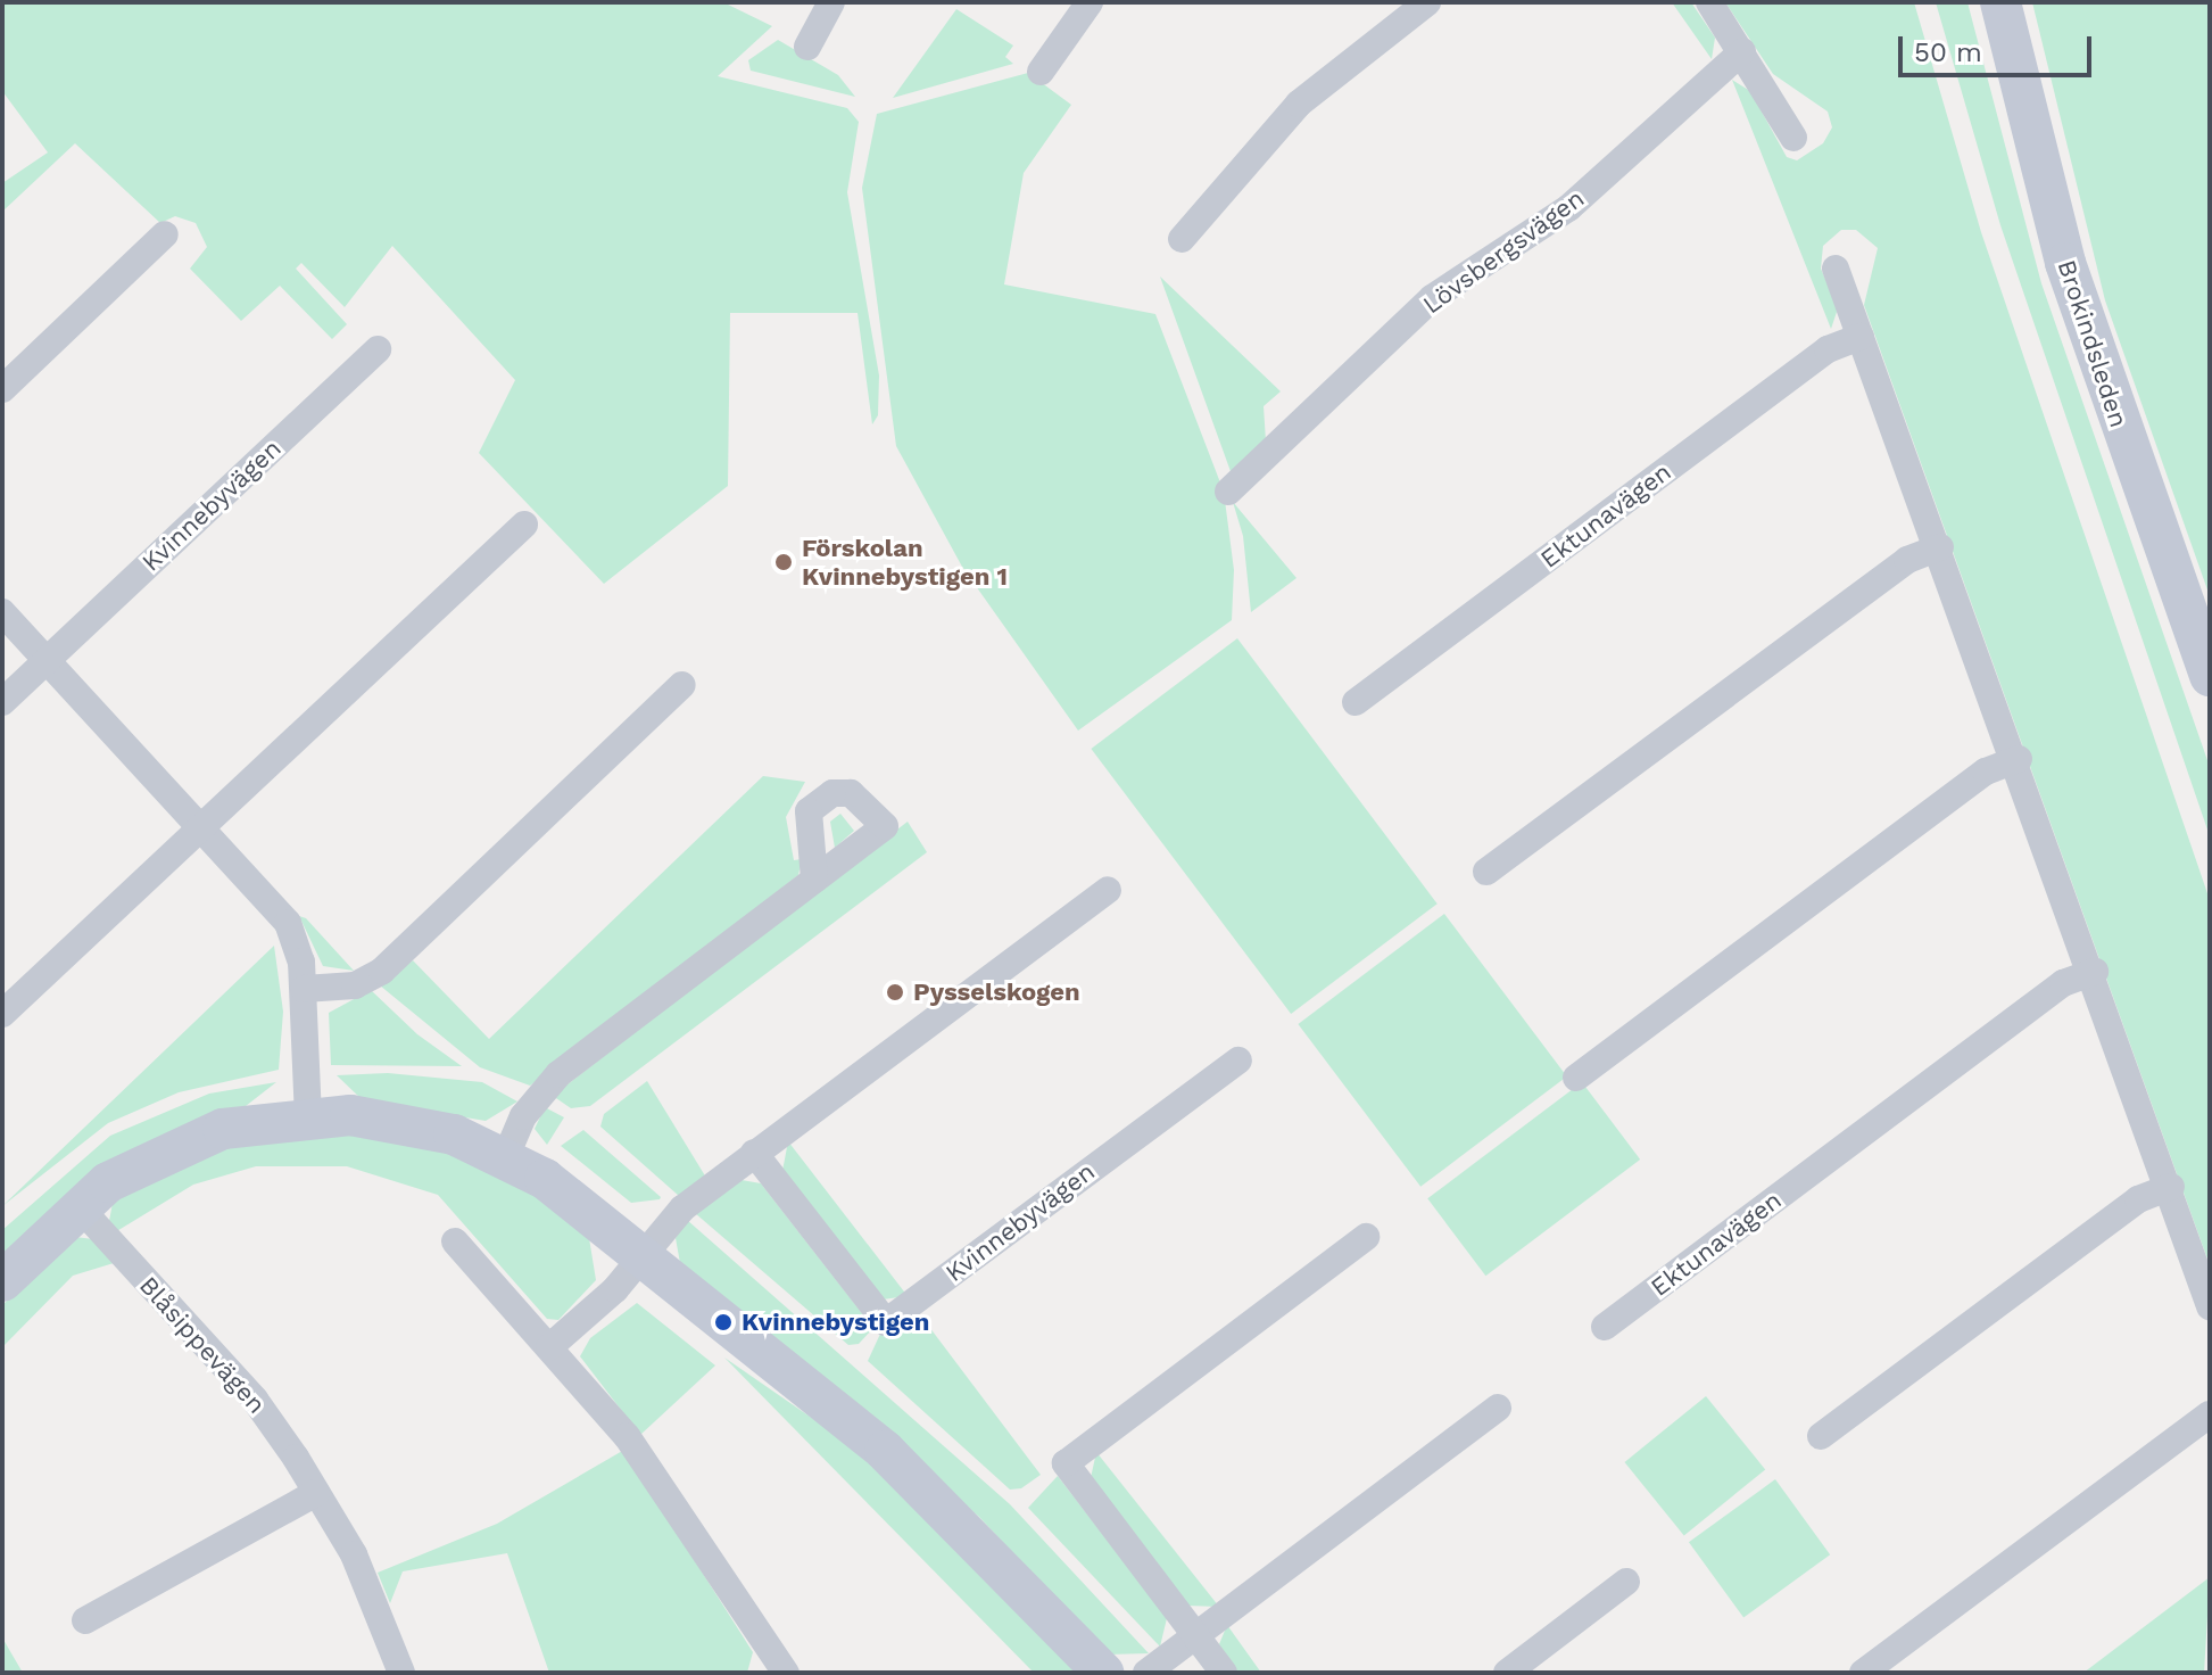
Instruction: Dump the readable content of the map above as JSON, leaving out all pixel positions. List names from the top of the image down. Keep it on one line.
{"streets":{"street":["Lövsbergsvägen","Brokindsleden","Kvinnebyvägen","Ektunavägen","Blåsippevägen"]},"places":["Förskolan Kvinnebystigen 1","Pysselskogen","Kvinnebystigen"],"scale_bar":"50 m"}
